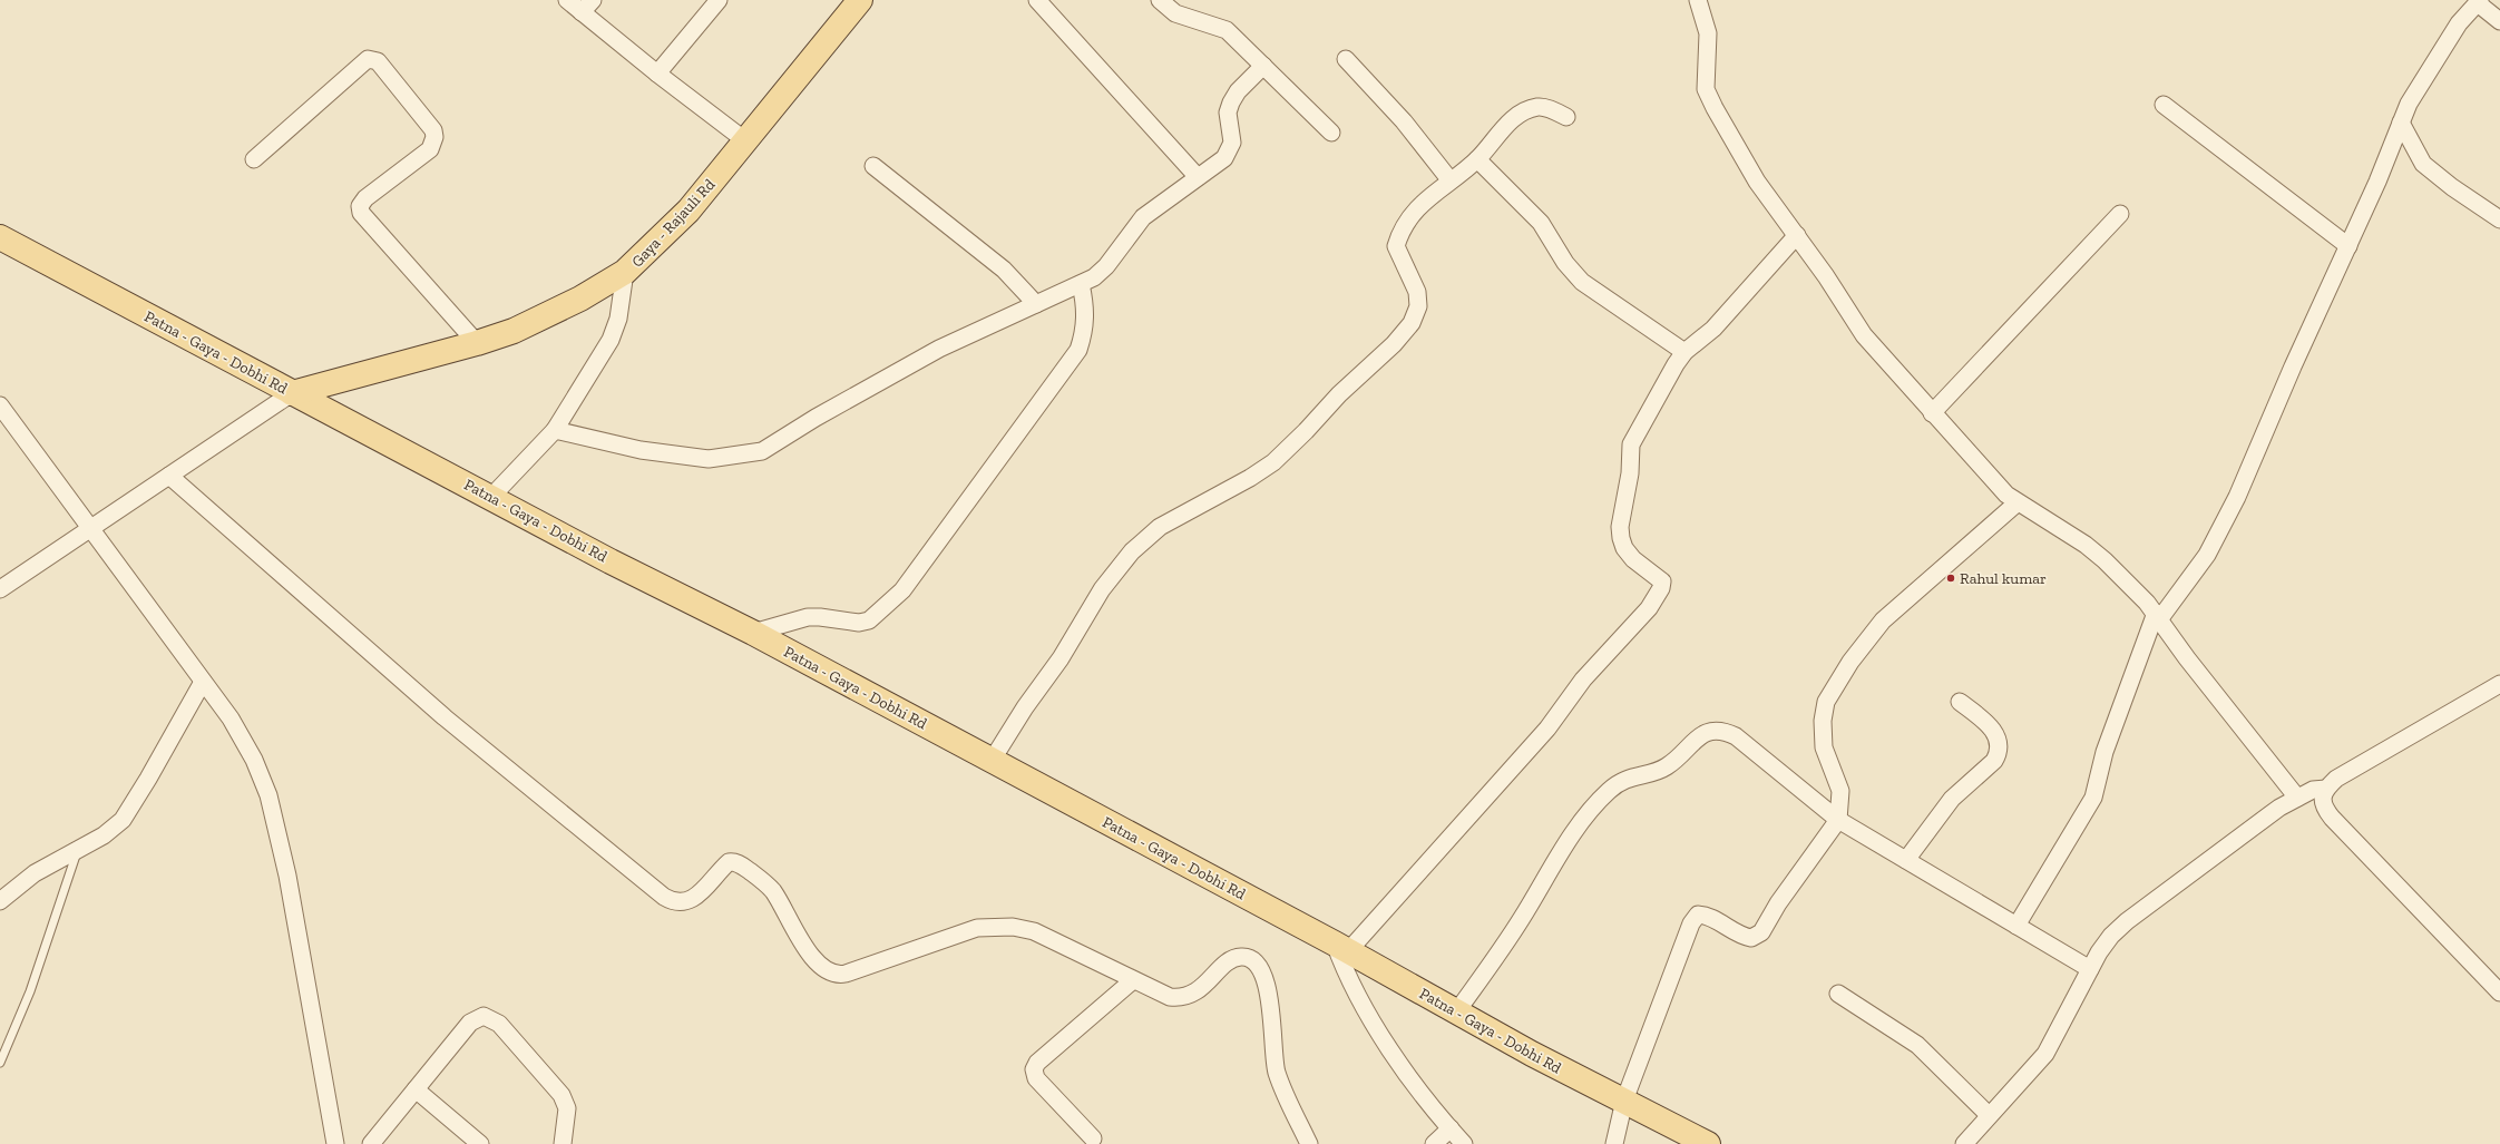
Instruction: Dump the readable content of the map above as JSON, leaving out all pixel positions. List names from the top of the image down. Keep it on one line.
{"streets":{"main road":["Gaya - Rajauli Rd","Patna - Gaya - Dobhi Rd"]},"crossings":[["Gaya - Rajauli Rd","Patna - Gaya - Dobhi Rd"]],"places":["Rahul kumar"]}
